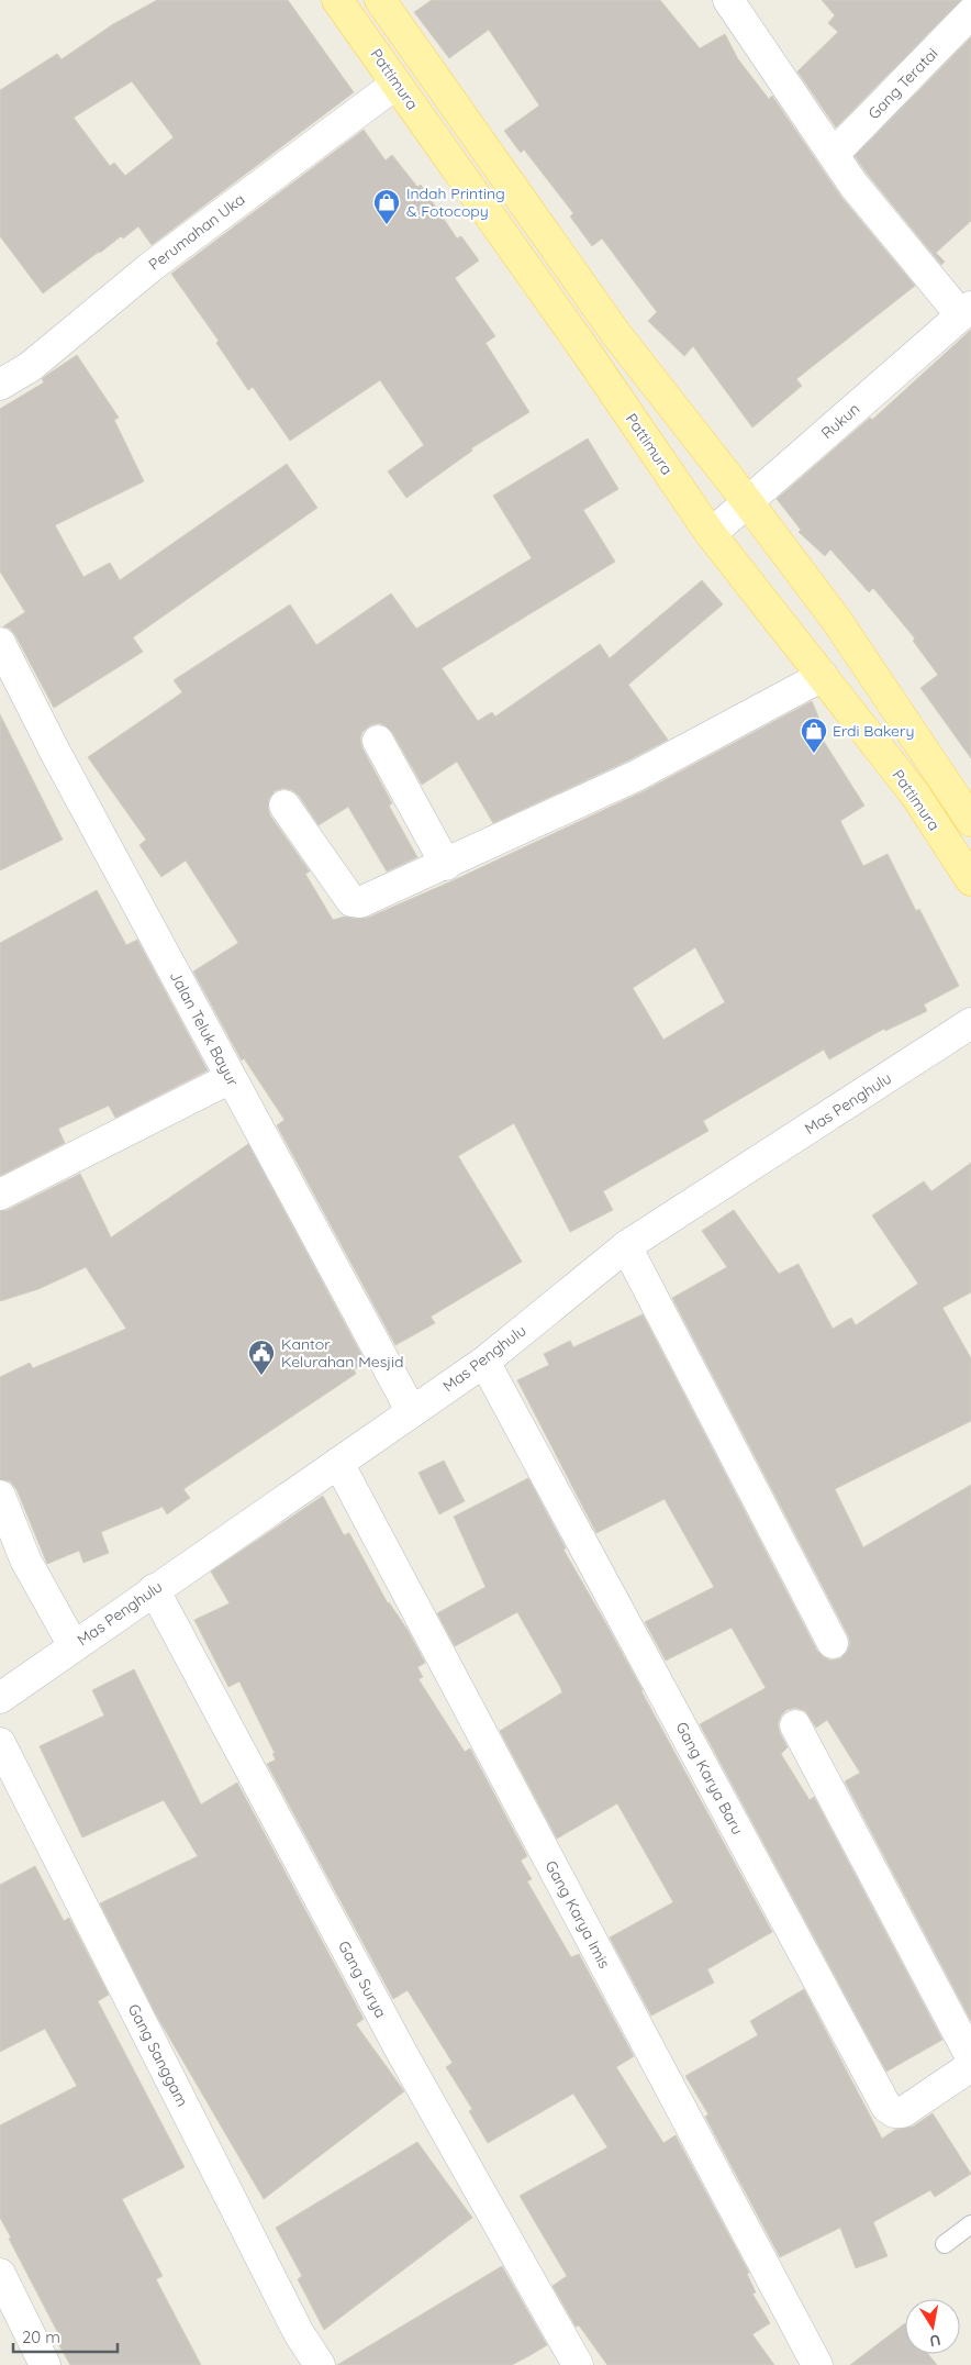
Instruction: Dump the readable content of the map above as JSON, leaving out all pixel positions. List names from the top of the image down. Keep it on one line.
{"streets":{"main road":["Pattimura"],"street":["Gang Teratai","Perumahan Uka","Rukun","Jalan Teluk Bayur","Mas Penghulu","Gang Karya Baru","Gang Karya Imis","Gang Surya","Gang Sanggam"]},"crossings":[["Pattimura","Perumahan Uka"],["Pattimura","Rukun"],["Jalan Teluk Bayur","Mas Penghulu"],["Mas Penghulu","Gang Karya Baru"],["Mas Penghulu","Gang Karya Imis"],["Mas Penghulu","Gang Surya"]],"places":{"shop":["Indah Printing & Fotocopy","Erdi Bakery"],"public building":["Kantor Kelurahan Mesjid"]},"scale_bar":"20 m","north":"bottom"}
